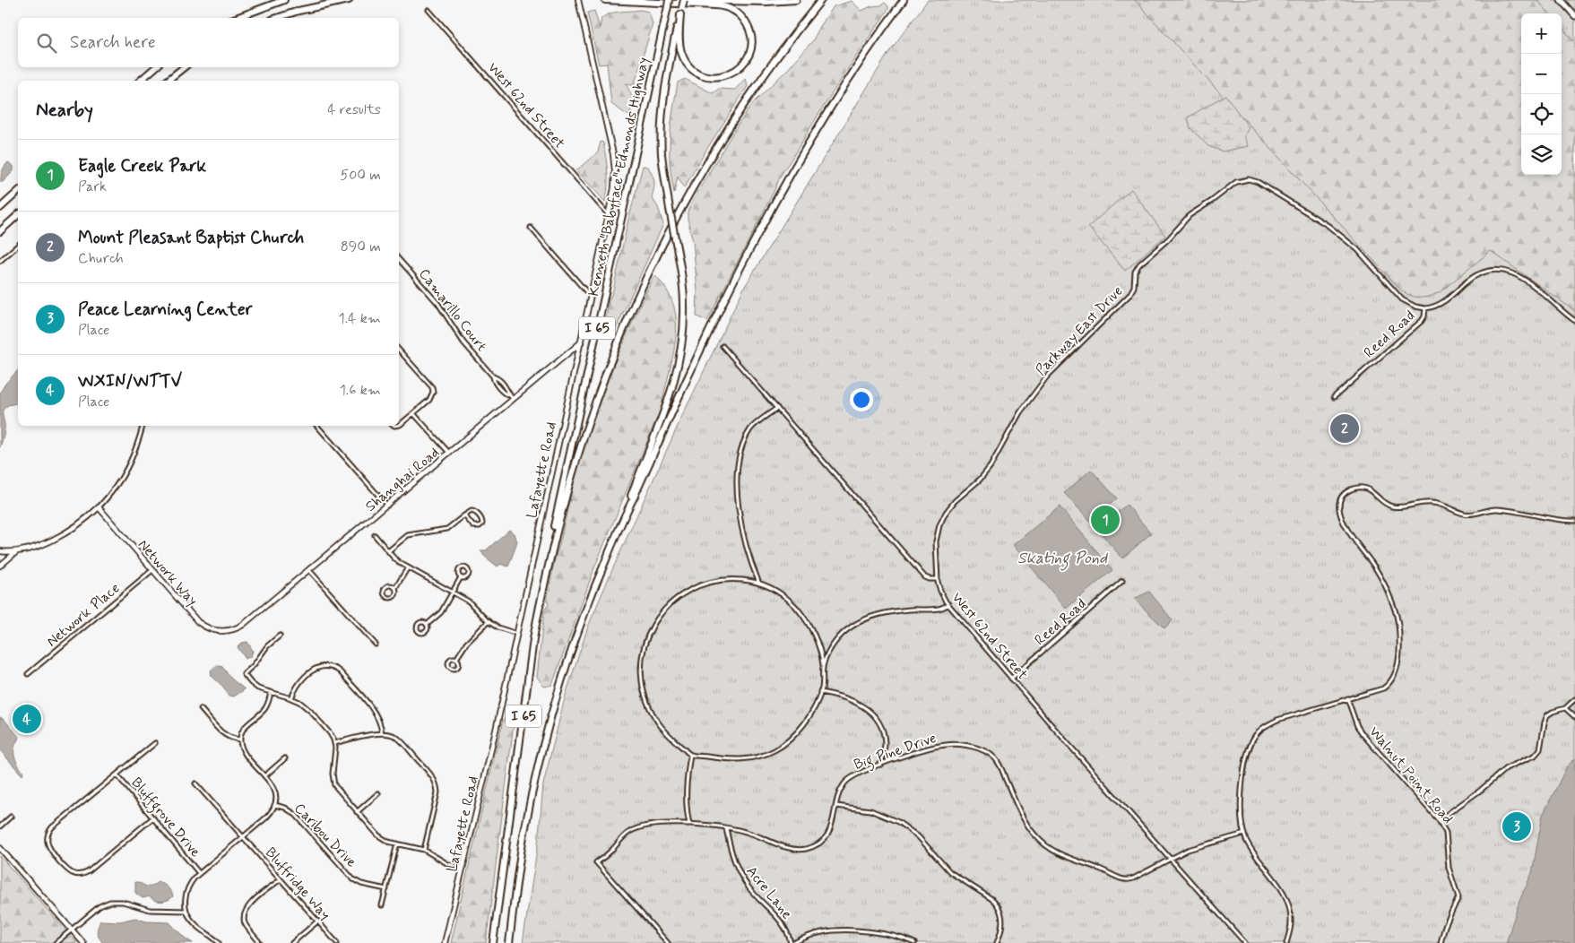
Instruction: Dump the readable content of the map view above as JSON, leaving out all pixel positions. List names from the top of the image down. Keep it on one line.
{"streets":{"highway":["Kenneth \"Babyface\" Edmonds Highway","I 65"],"main road":["Lafayette Road","Shanghai Road","Network Way"],"street":["West 62nd Street","Camarillo Court","Parkway East Drive","Reed Road","Network Place","Big Pine Drive","Walnut Point Road","Bluffgrove Drive","Caribou Drive","Bluffridge Way","Acre Lane"]},"crossings":[["West 62nd Street","Parkway East Drive"],["West 62nd Street","Reed Road"],["West 62nd Street","Lafayette Road"],["West 62nd Street","Big Pine Drive"],["Kenneth \"Babyface\" Edmonds Highway","I 65"],["Camarillo Court","Shanghai Road"],["Parkway East Drive","Reed Road"],["Lafayette Road","Shanghai Road"],["Shanghai Road","Network Way"],["Network Way","Network Place"],["Big Pine Drive","Acre Lane"]],"water":["Skating Pond"],"page":{"map_buttons":["+","−"],"search":"Search here","heading":["Nearby","4 results"],"list":[{"mark":"1","name":"Eagle Creek Park","note":"Park","value":"500 m"},{"mark":"2","name":"Mount Pleasant Baptist Church","note":"Church","value":"890 m"},{"mark":"3","name":"Peace Learning Center","note":"Place","value":"1.4 km"},{"mark":"4","name":"WXIN/WTTV","note":"Place","value":"1.6 km"}],"pins":["2","1","4","3"]}}
